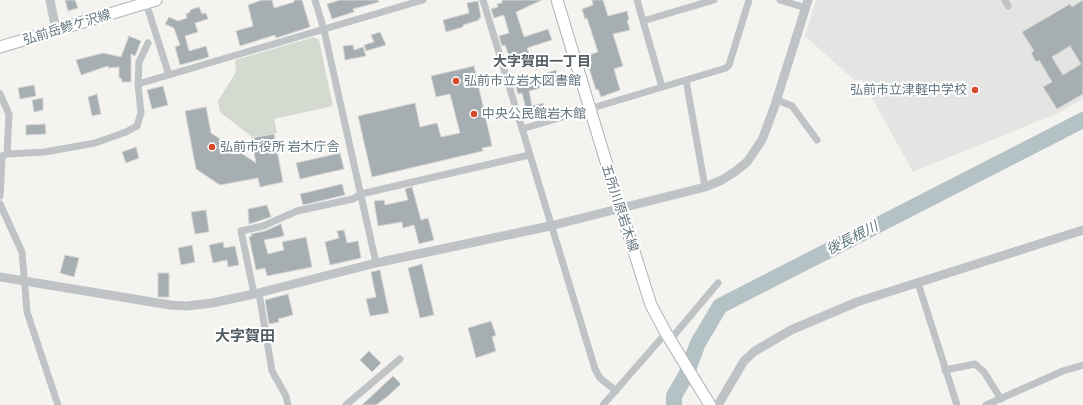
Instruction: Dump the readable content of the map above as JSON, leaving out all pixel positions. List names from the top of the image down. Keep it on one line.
{"streets":{"main road":["弘前岳鰺ケ沢線","五所川原岩木線"]},"districts":["大字賀田一丁目","大字賀田"],"water":["後長根川"],"places":["弘前市立岩木図書館","弘前市立津軽中学校","中央公民館岩木館","弘前市役所 岩木庁舎"]}
